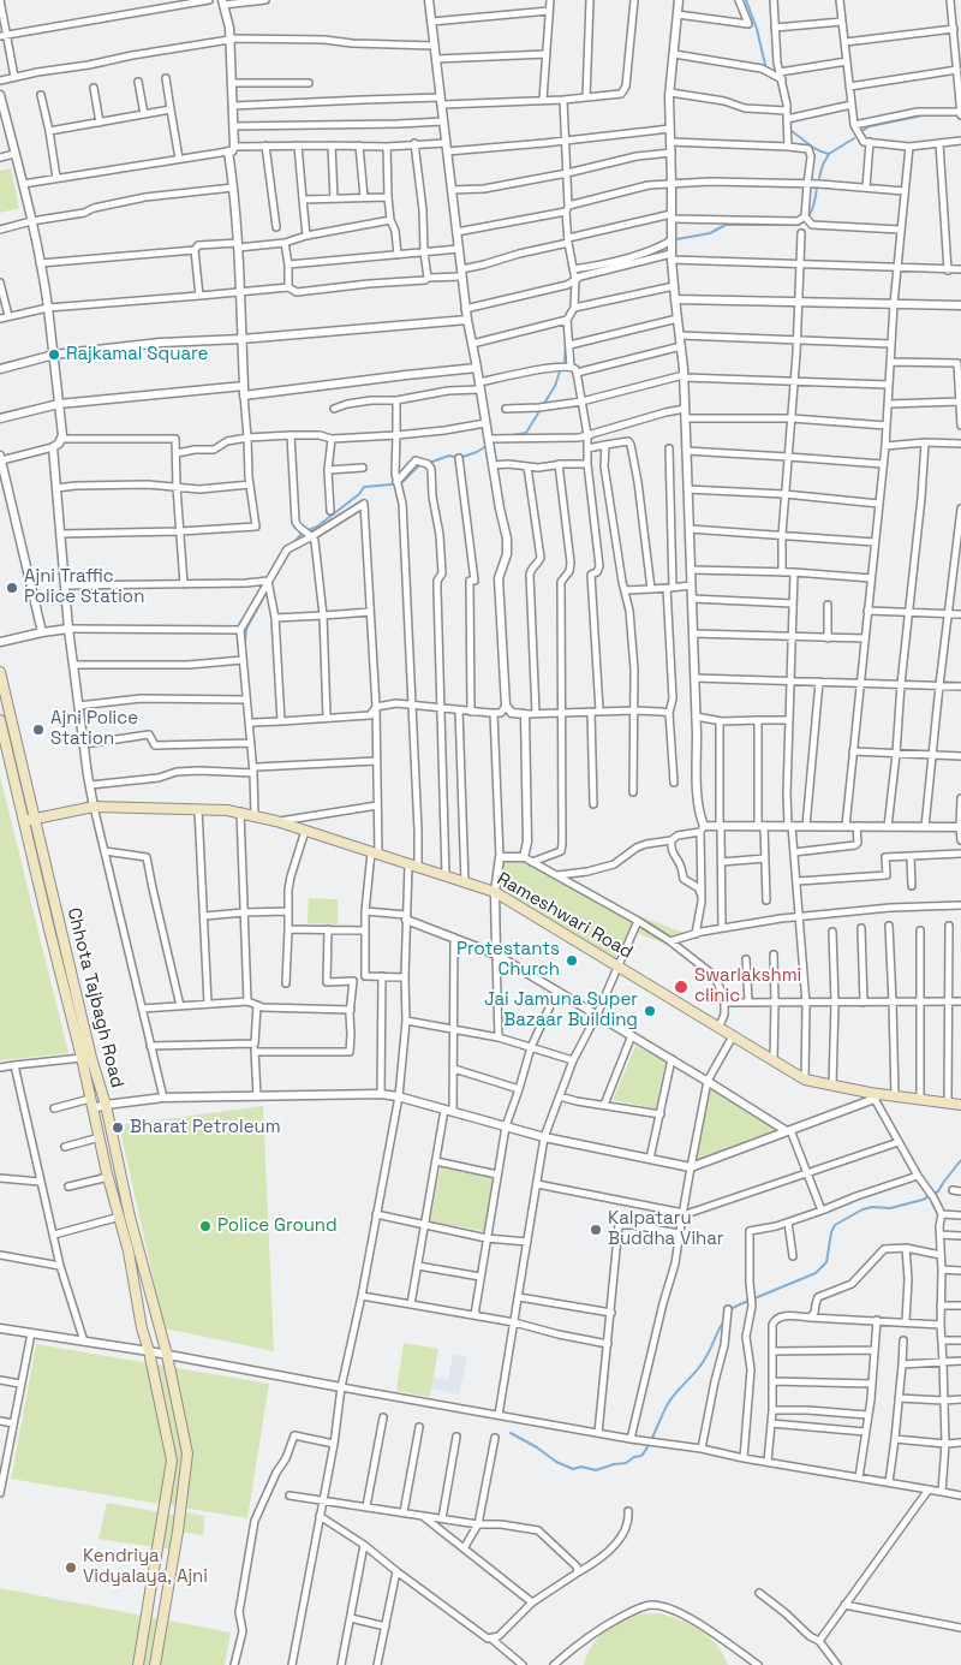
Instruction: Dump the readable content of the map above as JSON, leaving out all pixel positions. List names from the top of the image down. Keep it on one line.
{"streets":{"main road":["Rameshwari Road","Chhota Tajbagh Road"]},"crossings":[["Rameshwari Road","Chhota Tajbagh Road"]],"places":["Rajkamal Square","Ajni Traffic Police Station","Ajni Police Station","Protestants Church","Swarlakshmi clinic","Jai Jamuna Super Bazaar Building","Bharat Petroleum","Police Ground","Kalpataru Buddha Vihar","Kendriya Vidyalaya, Ajni"]}
